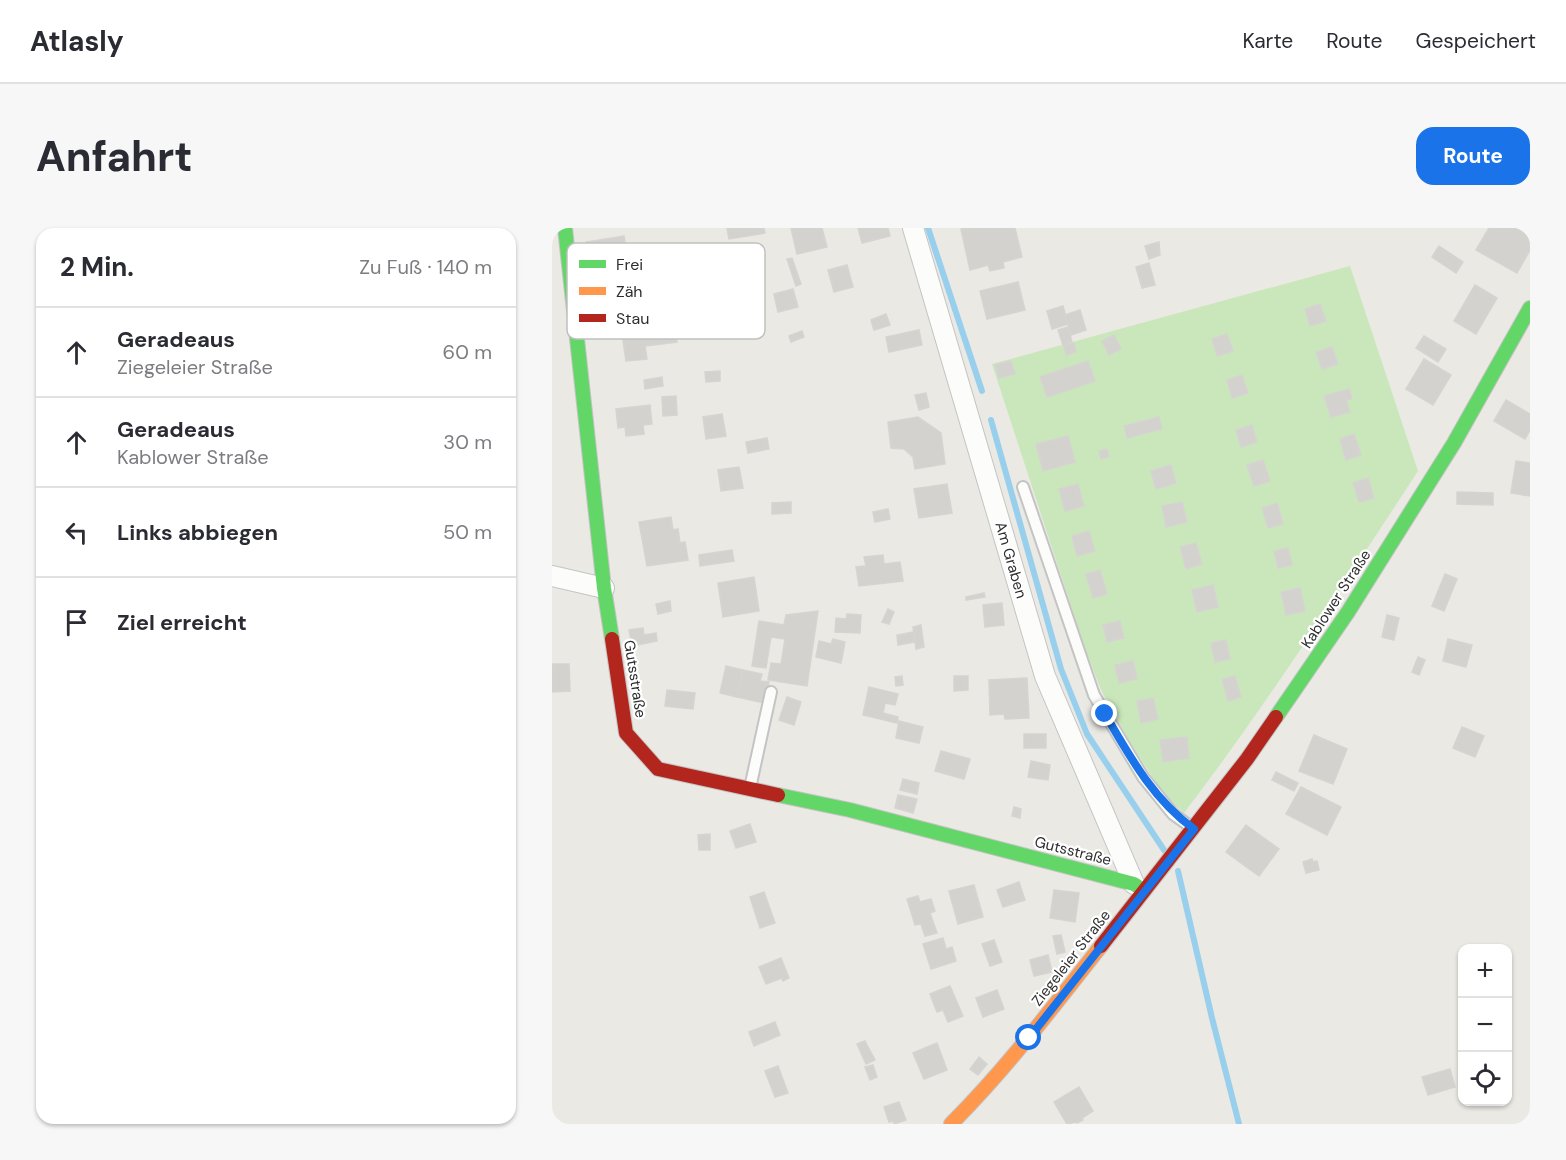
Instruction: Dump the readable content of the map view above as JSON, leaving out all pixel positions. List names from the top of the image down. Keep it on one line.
{"streets":{"street":["Am Graben","Kablower Straße","Gutsstraße","Ziegeleier Straße"]},"crossings":[["Am Graben","Kablower Straße"],["Am Graben","Gutsstraße"],["Am Graben","Ziegeleier Straße"],["Kablower Straße","Gutsstraße"],["Kablower Straße","Ziegeleier Straße"],["Gutsstraße","Ziegeleier Straße"]],"legend":["Frei","Zäh","Stau"],"page":{"header":"Atlasly","nav":["Karte","Route","Gespeichert"],"buttons":"Route","title":"Anfahrt","heading":["2 Min.","Zu Fuß · 140 m"],"list":[["Geradeaus","Ziegeleier Straße","60 m"],["Geradeaus","Kablower Straße","30 m"],["Links abbiegen","50 m"],"Ziel erreicht"],"map_buttons":["+","−"]}}
